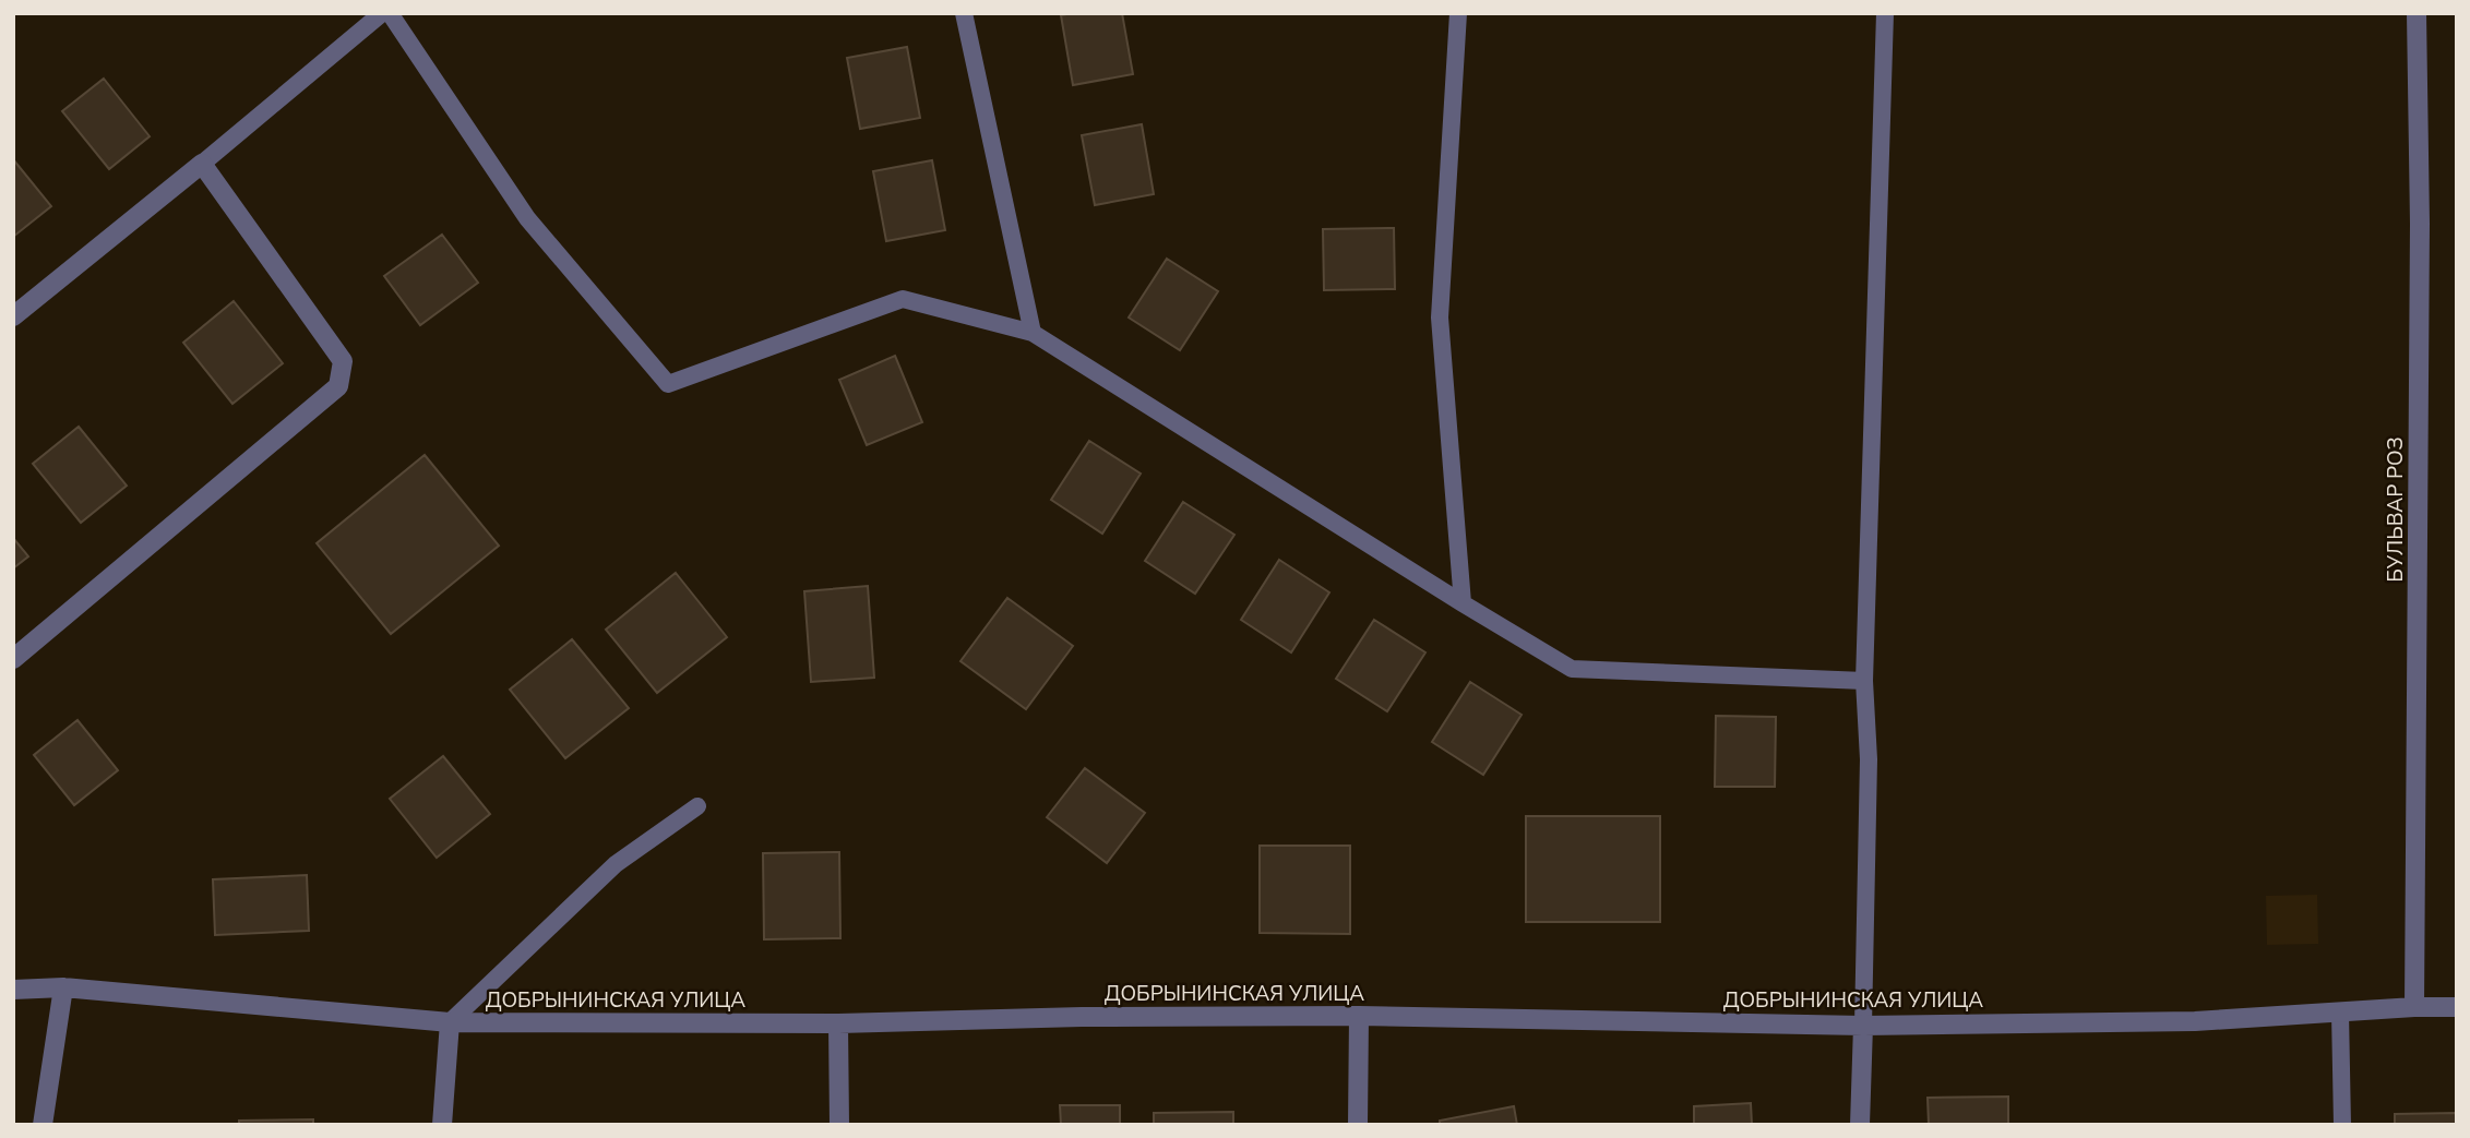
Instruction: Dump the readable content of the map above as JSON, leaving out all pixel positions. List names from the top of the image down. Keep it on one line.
{"streets":{"street":["БУЛЬВАР РОЗ","ДОБРЫНИНСКАЯ УЛИЦА"]},"crossings":[["БУЛЬВАР РОЗ","ДОБРЫНИНСКАЯ УЛИЦА"]]}
